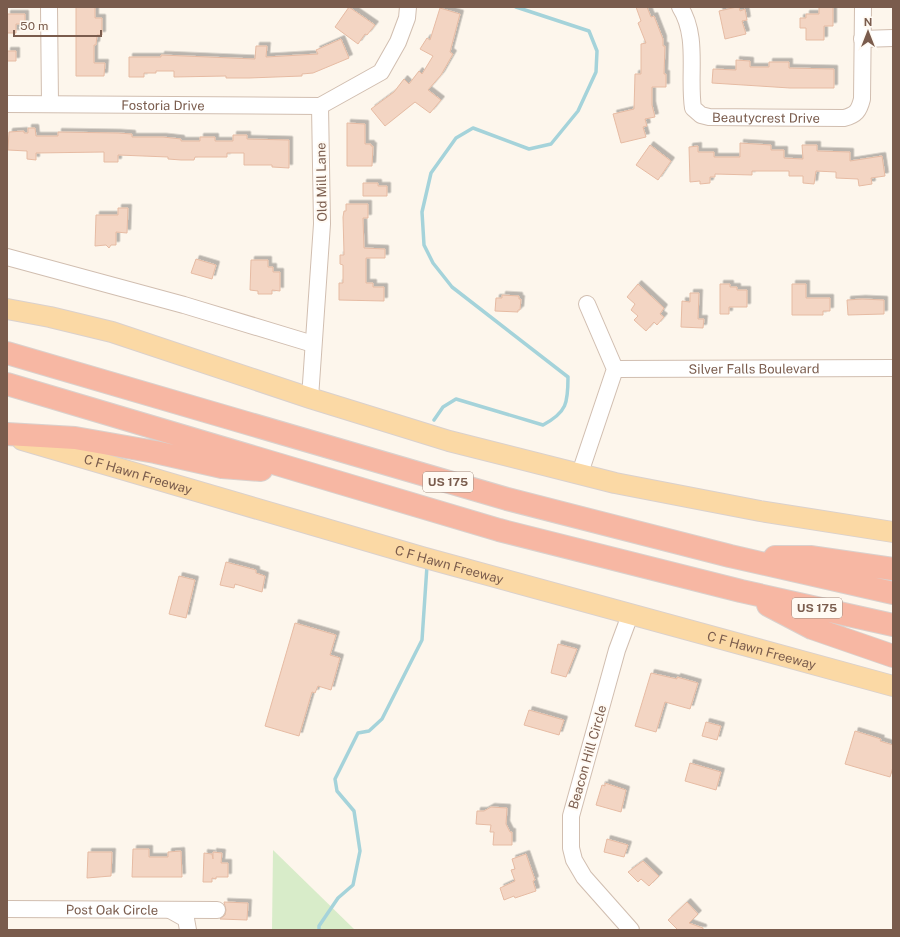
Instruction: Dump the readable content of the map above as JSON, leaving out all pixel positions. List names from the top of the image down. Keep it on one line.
{"streets":{"highway":["US 175"],"main road":["C F Hawn Freeway"],"street":["Fostoria Drive","Beautycrest Drive","Old Mill Lane","Silver Falls Boulevard","Beacon Hill Circle","Post Oak Circle"]},"crossings":[["Fostoria Drive","Old Mill Lane"],["C F Hawn Freeway","Beacon Hill Circle"]],"scale_bar":"50 m","north":"top"}
